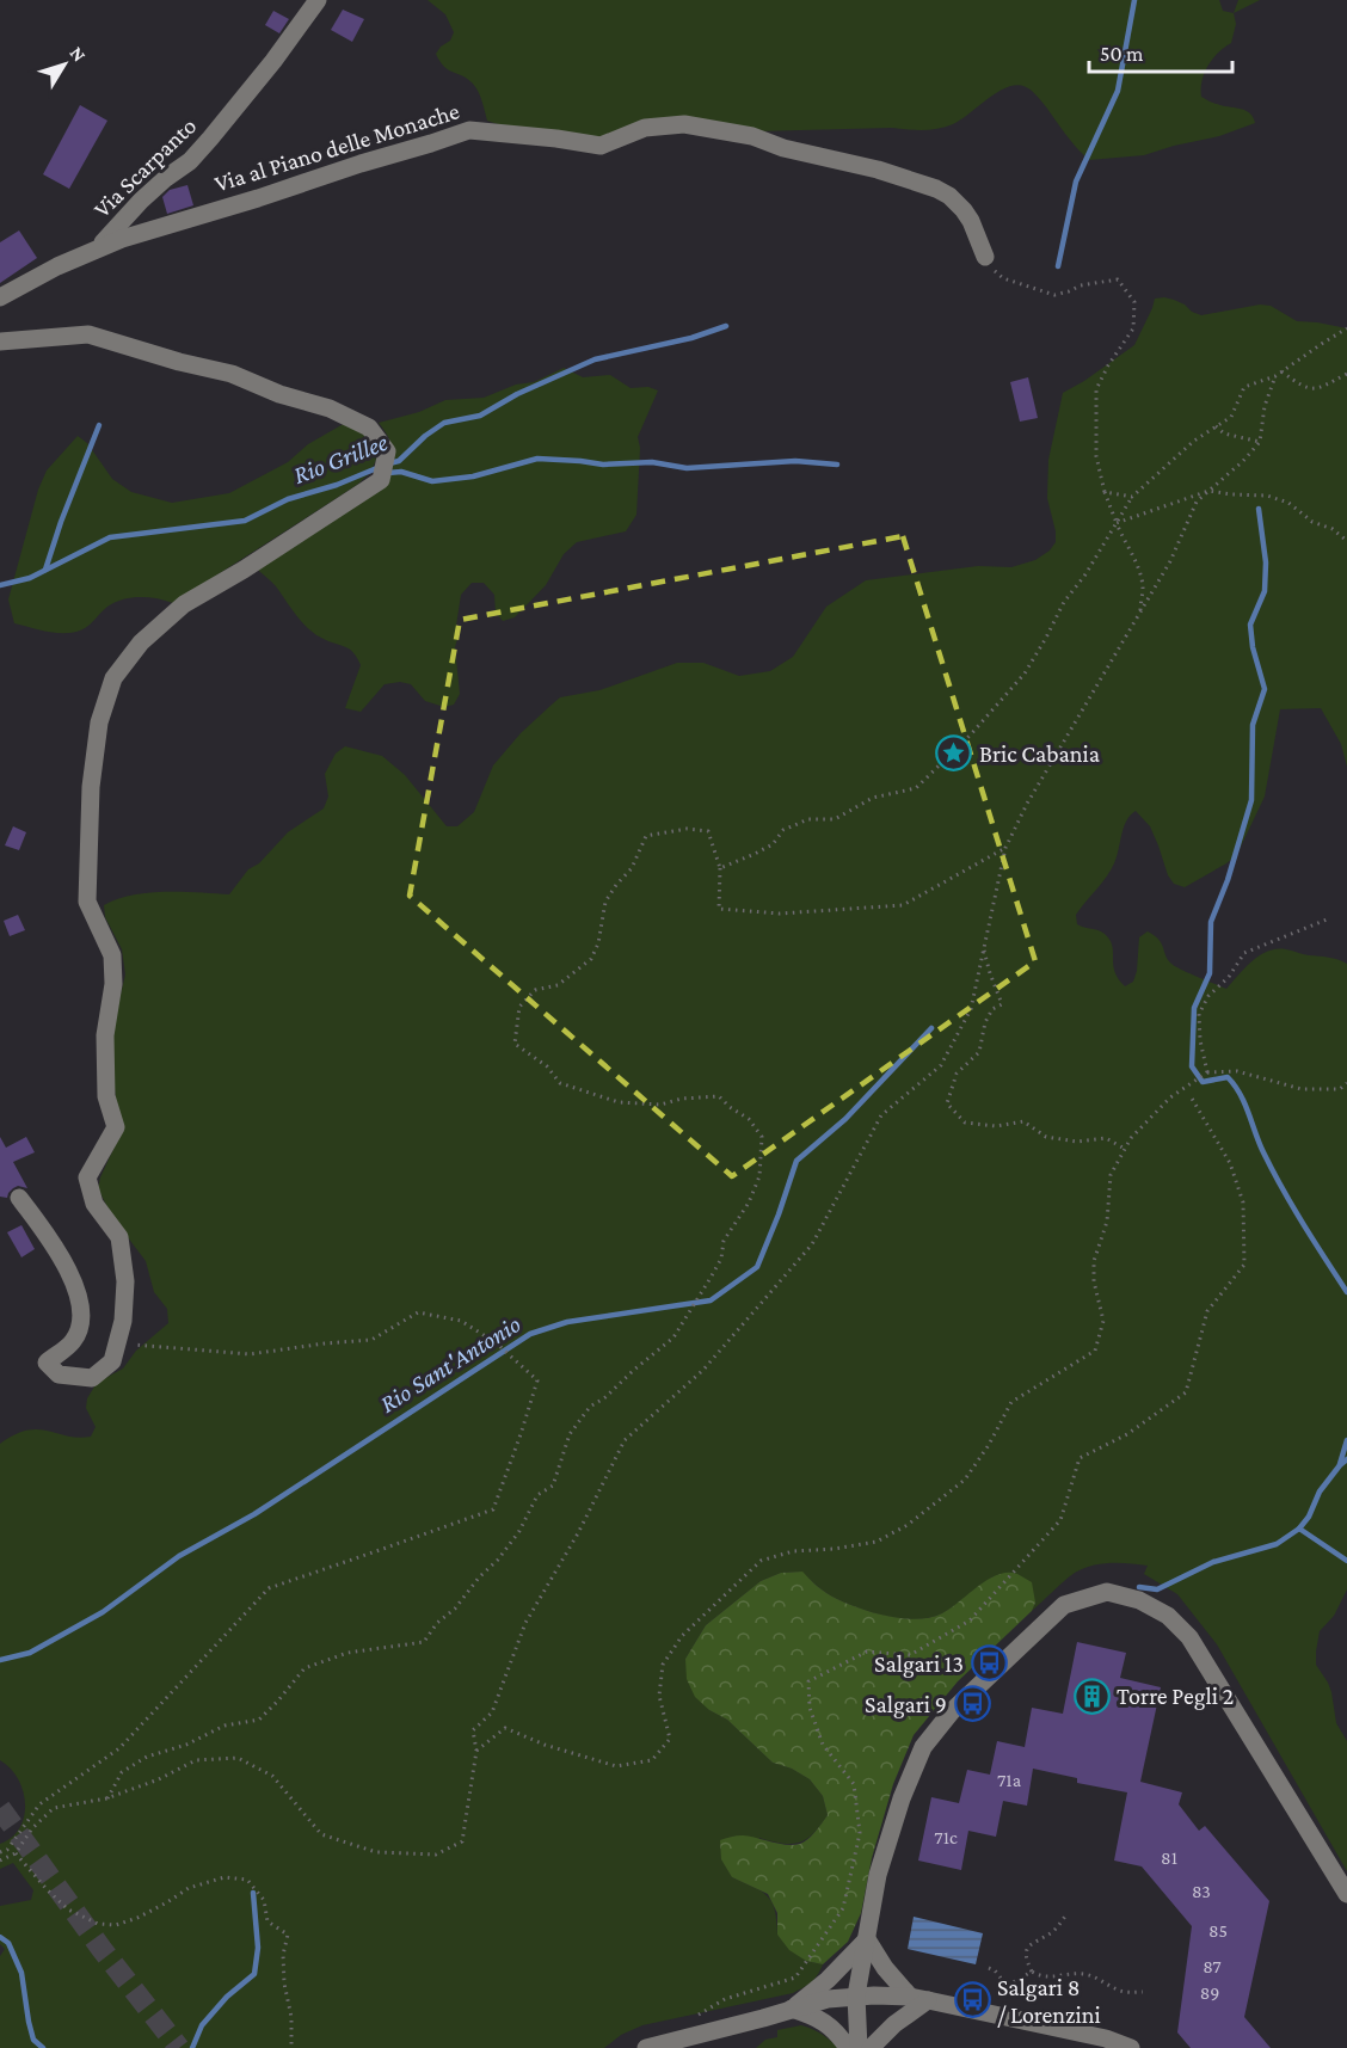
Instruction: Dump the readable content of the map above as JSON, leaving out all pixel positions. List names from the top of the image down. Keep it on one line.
{"streets":{"street":["Via al Piano delle Monache","Via Scarpanto"]},"crossings":[["Via al Piano delle Monache","Via Scarpanto"]],"water":["Rio Grillee","Rio Sant'Antonio"],"places":{"place":["Bric Cabania"],"bus stop":["Salgari 13","Salgari 9","Salgari 8 / Lorenzini"],"building":["Torre Pegli 2"]},"house_numbers":["71a","71c","81","83","85","87","89"],"scale_bar":"50 m","north":"top right"}
